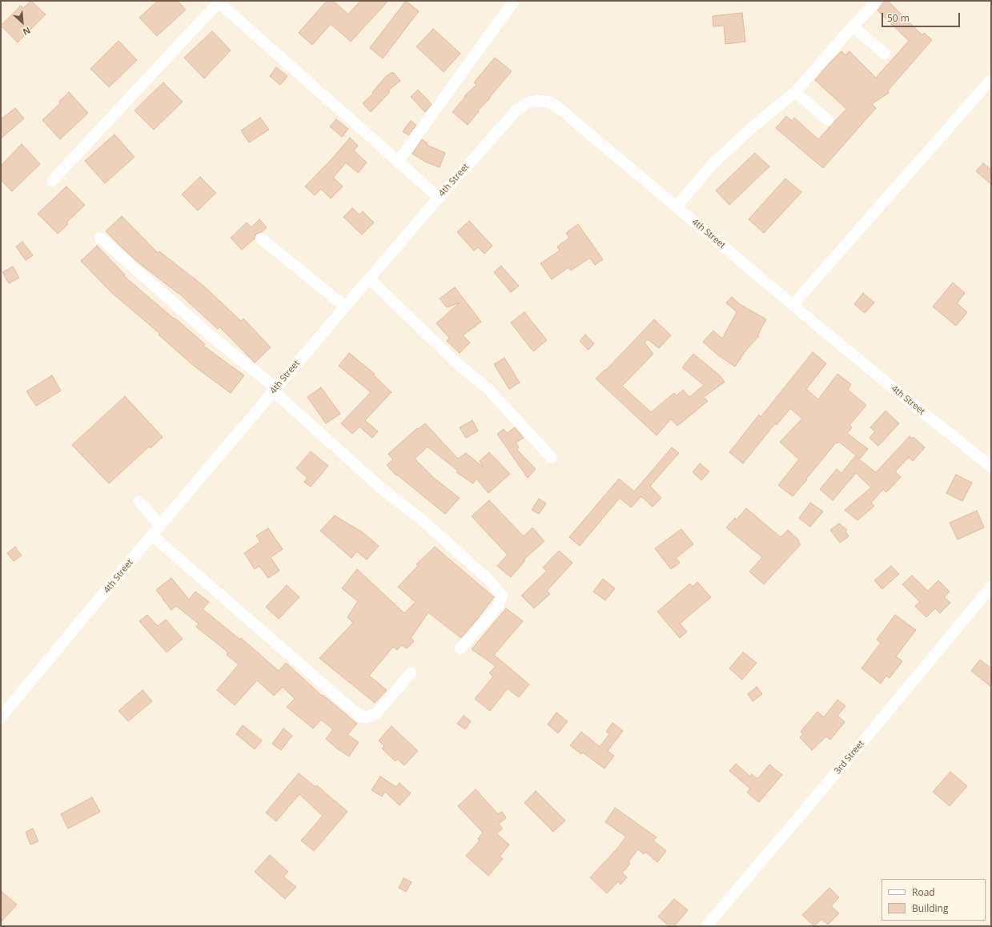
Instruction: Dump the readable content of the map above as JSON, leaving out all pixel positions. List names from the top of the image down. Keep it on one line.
{"streets":{"street":["4th Street","3rd Street"]},"legend":["Road","Building"],"scale_bar":"50 m","north":"bottom right"}
